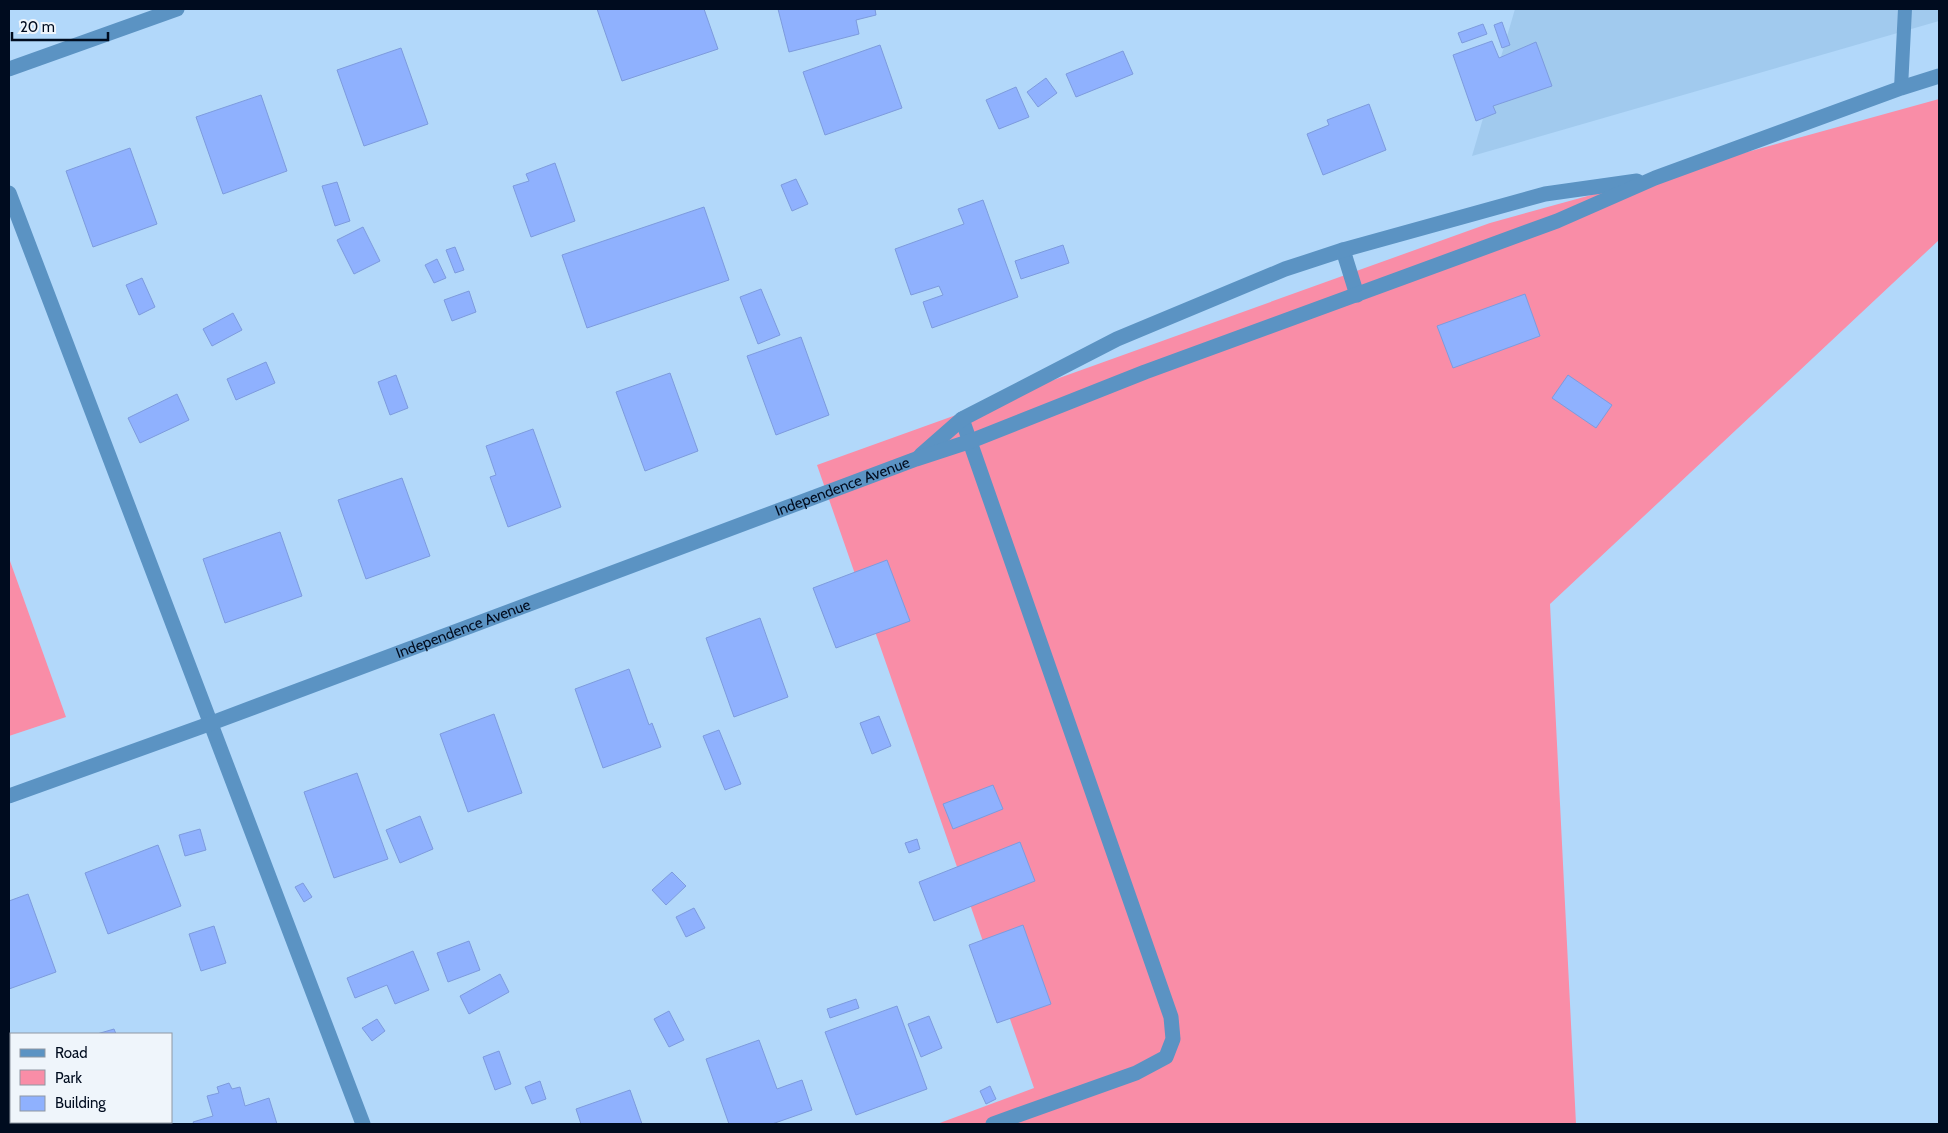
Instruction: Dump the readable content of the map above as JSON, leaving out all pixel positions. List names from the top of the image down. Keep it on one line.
{"streets":{"street":["Independence Avenue"]},"legend":["Road","Park","Building"],"scale_bar":"20 m"}
